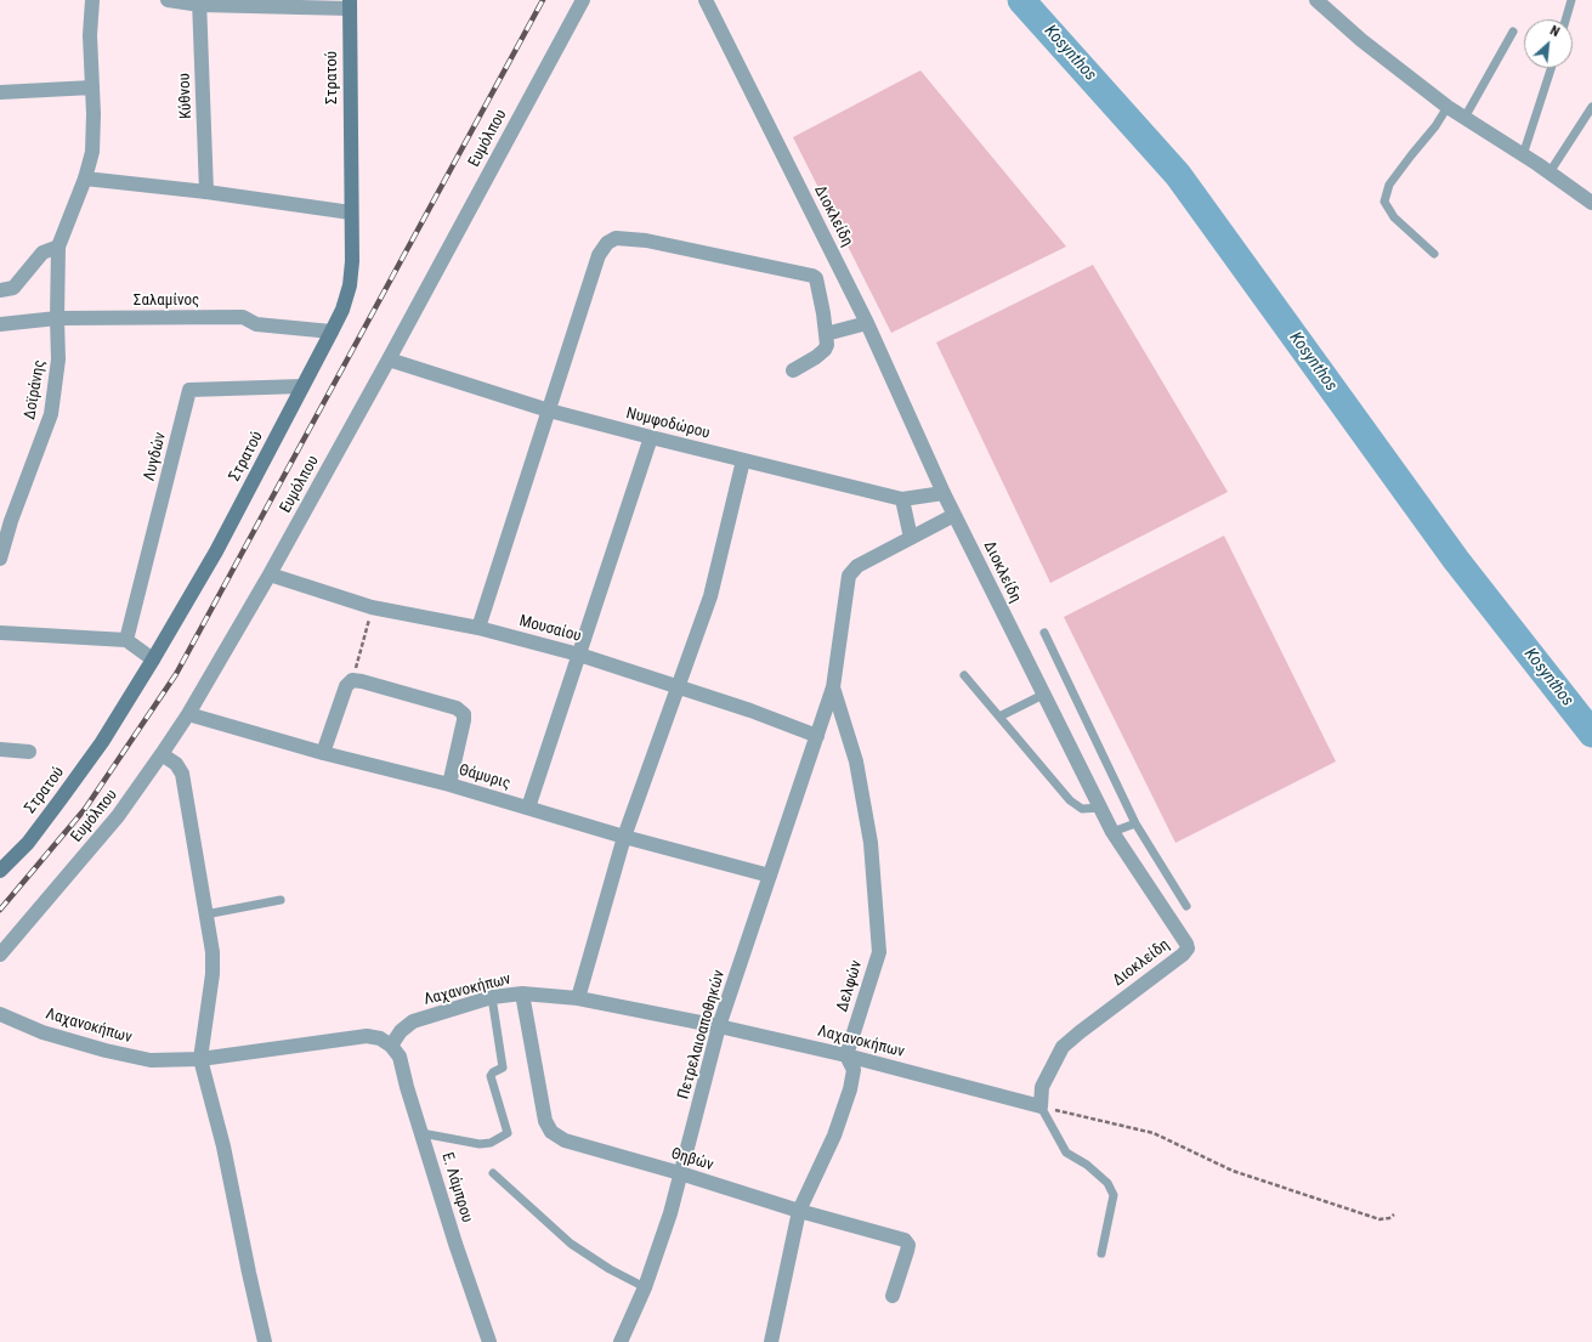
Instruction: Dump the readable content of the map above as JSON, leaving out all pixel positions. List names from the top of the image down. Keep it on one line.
{"streets":{"main road":["Στρατού"],"street":["Κύθνου","Ευμόλπου","Διοκλείδη","Σαλαμίνος","Δοϊράνης","Νυμφοδώρου","Λυγδών","Μουσαίου","Θάμυρις","Δελφών","Λαχανοκήπων","Πετρελαιοαποθηκών","Θηβών","Ε. Λάμπρου"]},"crossings":[["Στρατού","Σαλαμίνος"],["Στρατού","Λυγδών"],["Ευμόλπου","Νυμφοδώρου"],["Ευμόλπου","Μουσαίου"],["Ευμόλπου","Θάμυρις"],["Διοκλείδη","Νυμφοδώρου"],["Διοκλείδη","Λαχανοκήπων"],["Διοκλείδη","Πετρελαιοαποθηκών"],["Σαλαμίνος","Δοϊράνης"],["Μουσαίου","Πετρελαιοαποθηκών"],["Θάμυρις","Πετρελαιοαποθηκών"],["Δελφών","Λαχανοκήπων"],["Δελφών","Πετρελαιοαποθηκών"],["Δελφών","Θηβών"],["Λαχανοκήπων","Πετρελαιοαποθηκών"],["Λαχανοκήπων","Θηβών"],["Λαχανοκήπων","Ε. Λάμπρου"],["Πετρελαιοαποθηκών","Θηβών"]],"water":["Kosynthos"],"north":"top right"}
